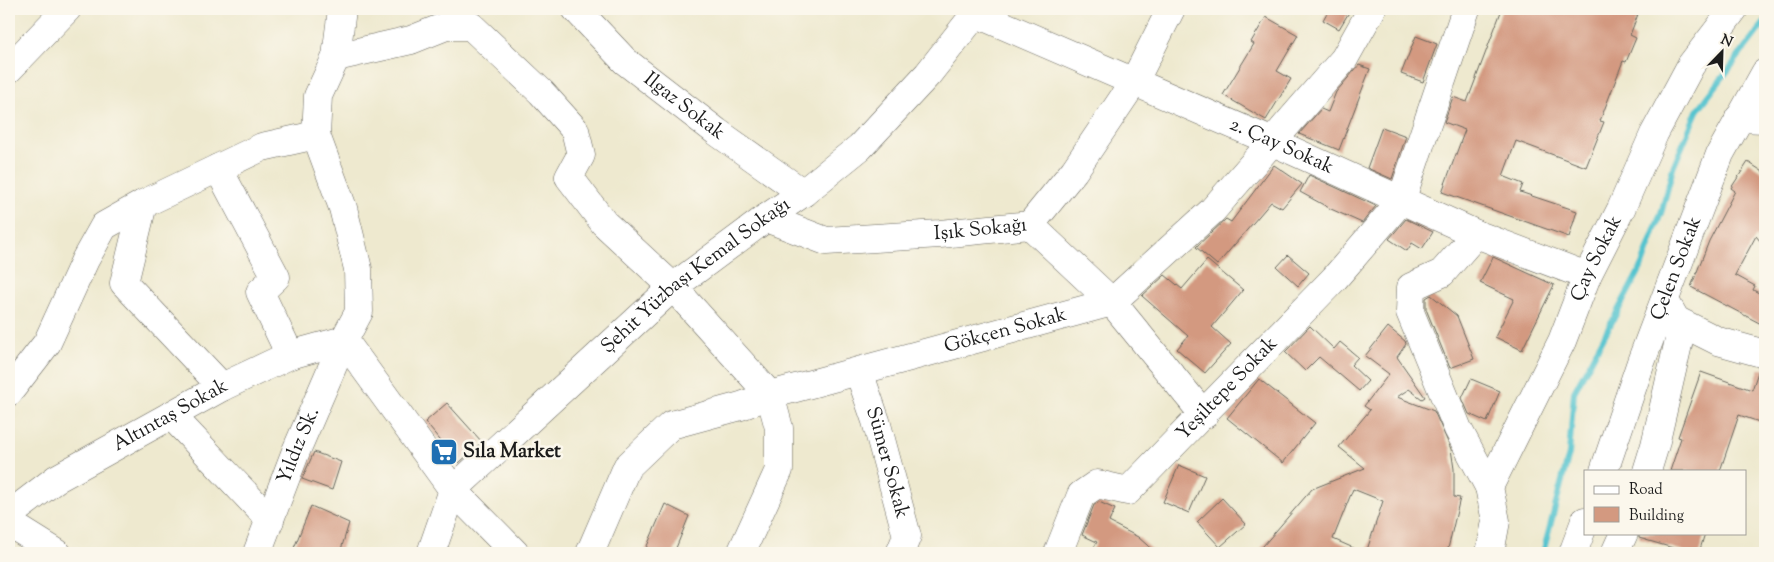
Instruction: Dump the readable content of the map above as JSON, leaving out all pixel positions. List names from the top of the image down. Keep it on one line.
{"streets":{"street":["Ilgaz Sokak","2. Çay Sokak","Işık Sokağı","Çay Sokak","Çelen Sokak","Şehit Yüzbaşı Kemal Sokağı","Gökçen Sokak","Yeşiltepe Sokak","Altıntaş Sokak","Yıldız Sk.","Sümer Sokak"]},"crossings":[["Ilgaz Sokak","Şehit Yüzbaşı Kemal Sokağı"],["2. Çay Sokak","Işık Sokağı"],["2. Çay Sokak","Çay Sokak"],["2. Çay Sokak","Şehit Yüzbaşı Kemal Sokağı"],["2. Çay Sokak","Gökçen Sokak"],["2. Çay Sokak","Yeşiltepe Sokak"],["Işık Sokağı","Şehit Yüzbaşı Kemal Sokağı"],["Gökçen Sokak","Sümer Sokak"],["Altıntaş Sokak","Yıldız Sk."]],"places":{"supermarket":["Sıla Market"]},"legend":["Road","Building"],"north":"top right"}
